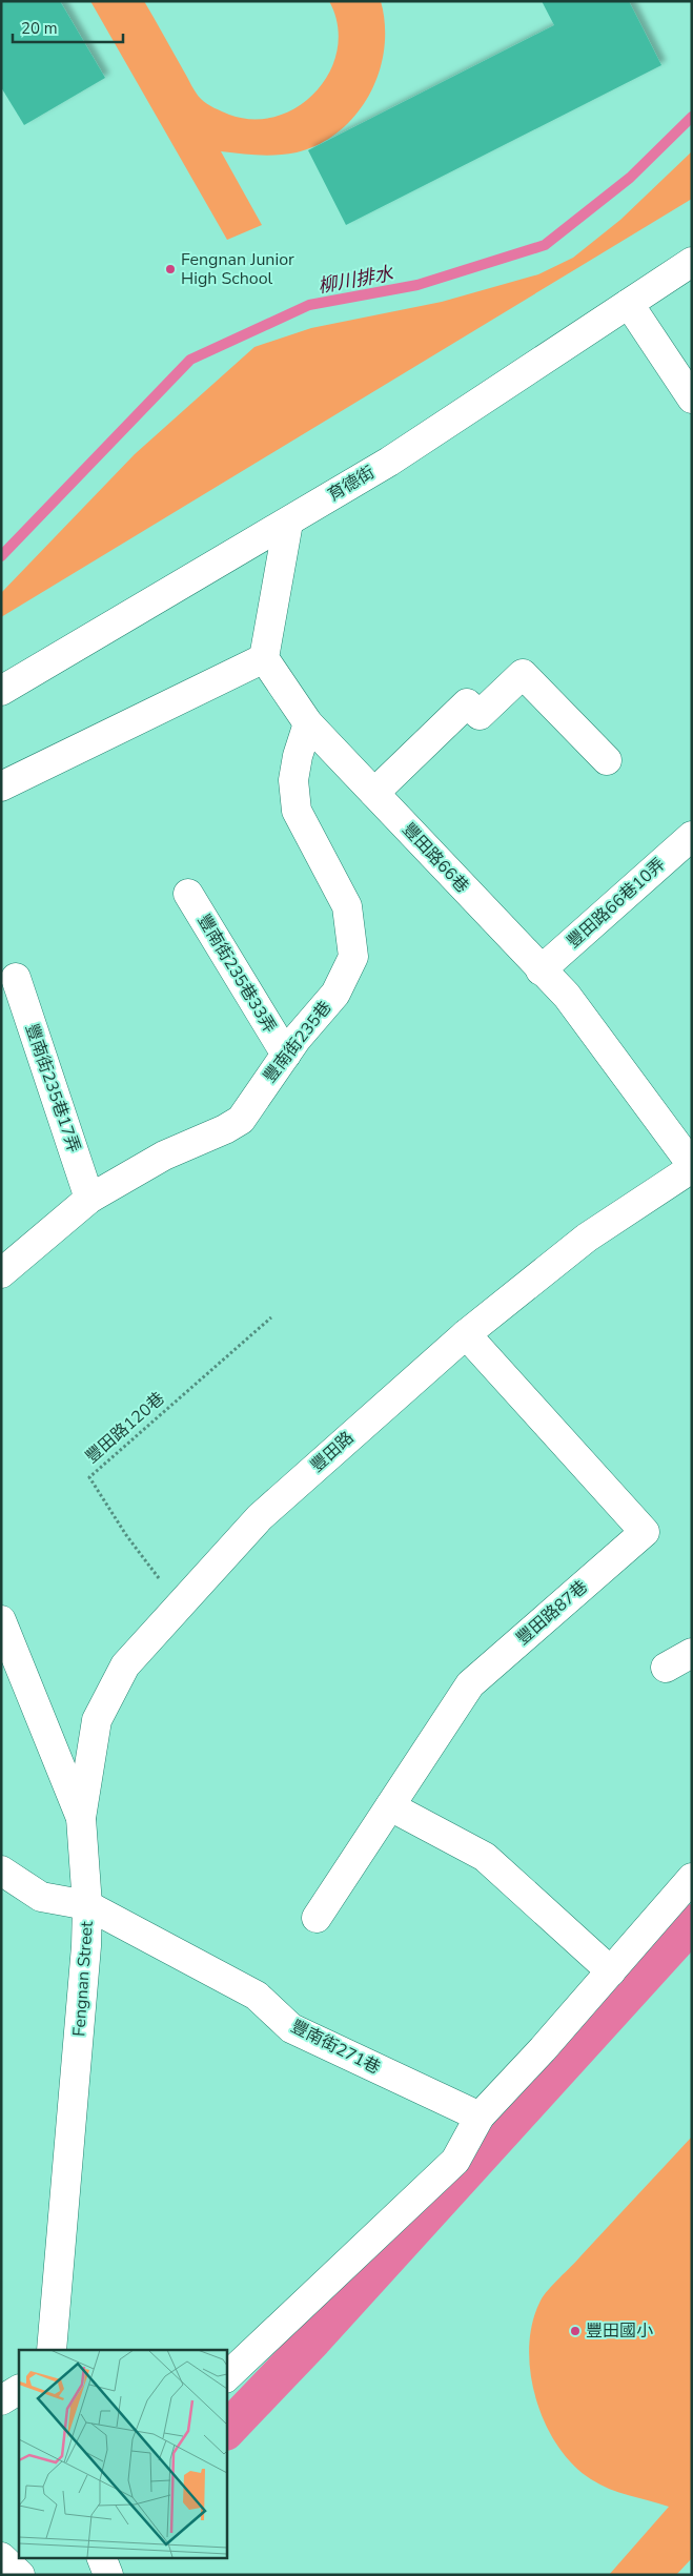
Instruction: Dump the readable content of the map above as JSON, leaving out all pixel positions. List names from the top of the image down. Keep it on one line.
{"streets":{"street":["育德街","豐田路66巷","豐田路66巷10弄","豐南街235巷33弄","豐南街235巷","豐南街235巷17弄","豐田路","豐田路87巷","Fengnan Street","豐南街271巷"],"path":["豐田路120巷"]},"crossings":[["豐田路66巷","豐田路66巷10弄"],["豐田路66巷","豐南街235巷"],["豐田路66巷","豐田路"],["豐南街235巷33弄","豐南街235巷"],["豐南街235巷","豐南街235巷17弄"],["豐田路120巷","豐田路"],["豐田路","豐田路87巷"],["豐田路","Fengnan Street"],["Fengnan Street","豐南街271巷"]],"water":["柳川排水"],"places":["Fengnan Junior High School","豐田國小"],"scale_bar":"20 m"}
